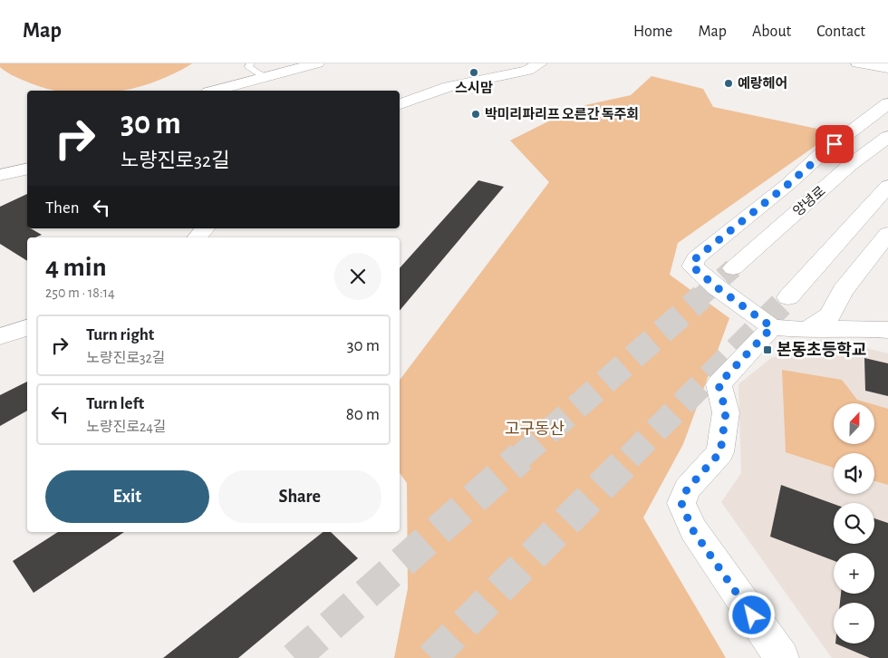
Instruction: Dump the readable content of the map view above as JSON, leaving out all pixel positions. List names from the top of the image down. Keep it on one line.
{"streets":{"street":["양녕로"]},"parks":["고구동산"],"places":{"other":["스시맘","예랑헤어","박미리파리프 오른간 독주회"],"transit":["본동초등학교"]},"north":"top","page":{"header":"Map","nav":["Home","Map","About","Contact"],"turn":["30 m","노량진로32길"],"then":"Then","heading":["4 min","250 m · 18:14"],"list":[{"name":"Turn right","note":"노량진로32길","value":"30 m"},{"name":"Turn left","note":"노량진로24길","value":"80 m"}],"map_buttons":["+","−"],"buttons":["Exit","Share"]}}
